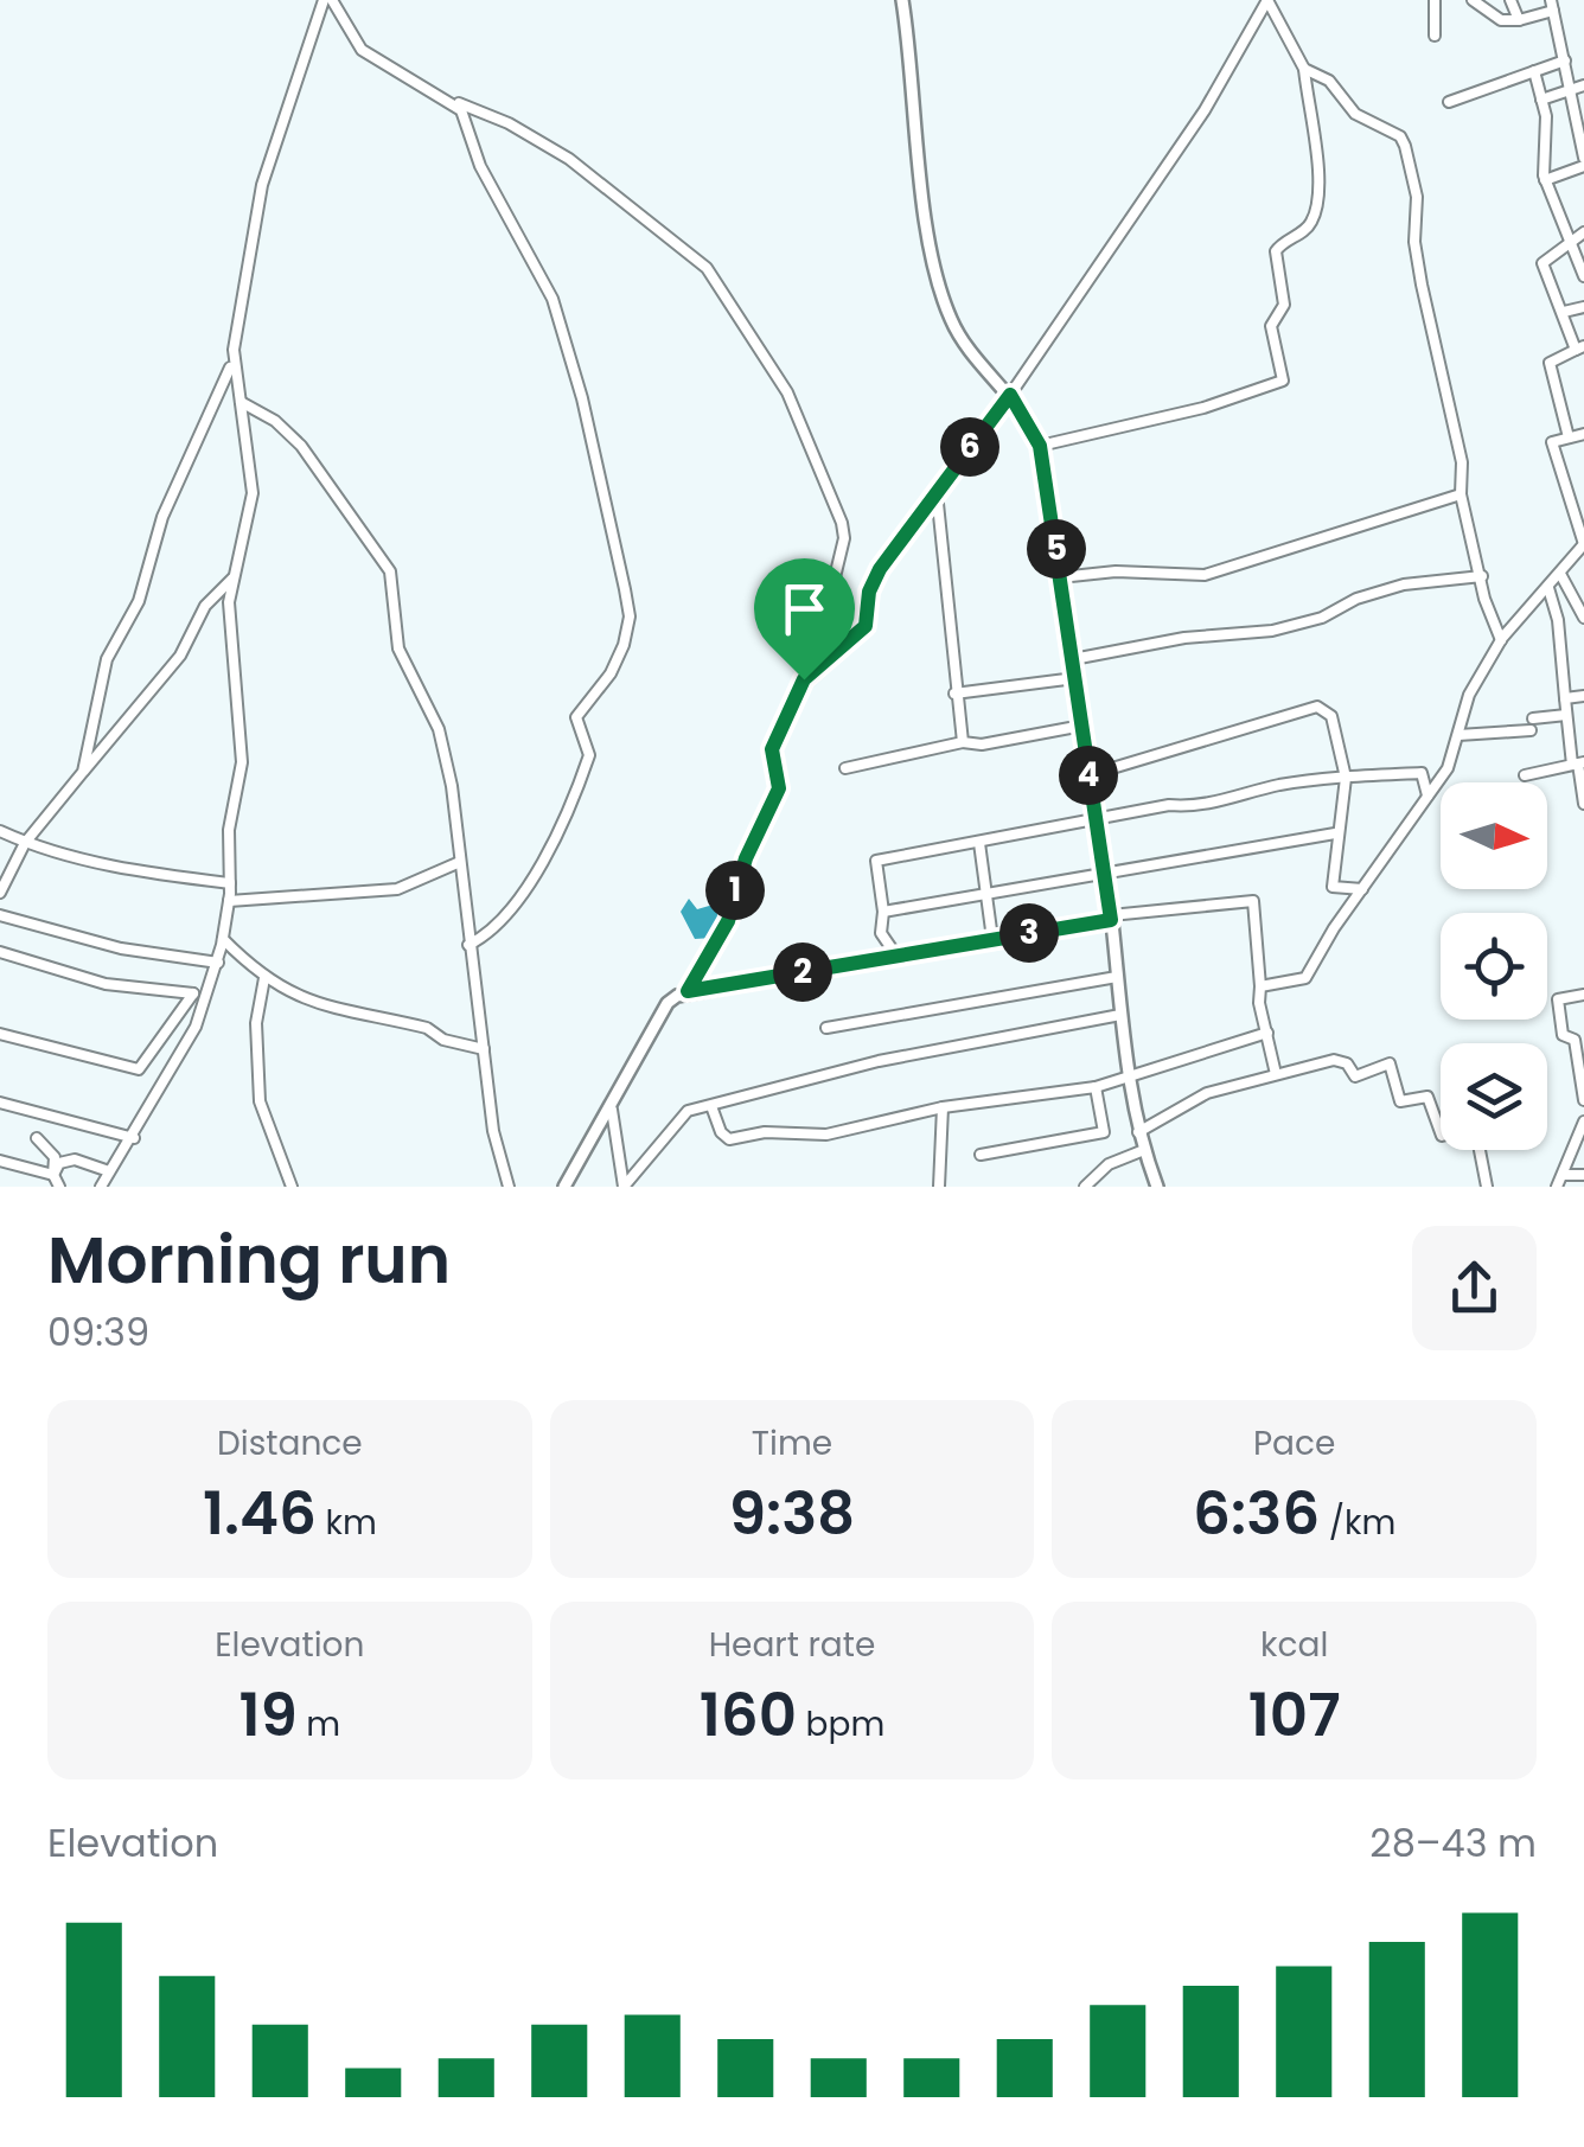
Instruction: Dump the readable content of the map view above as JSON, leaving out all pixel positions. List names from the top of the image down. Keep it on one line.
{"north":"right","page":{"pins":["6","5","4","1","3","2"],"heading":["Morning run","09:39"],"stats":[["Distance","1.46 km"],["Time","9:38"],["Pace","6:36 /km"],["Elevation","19 m"],["Heart rate","160 bpm"],["kcal","107"]],"chart":["Elevation","28–43 m"]}}
